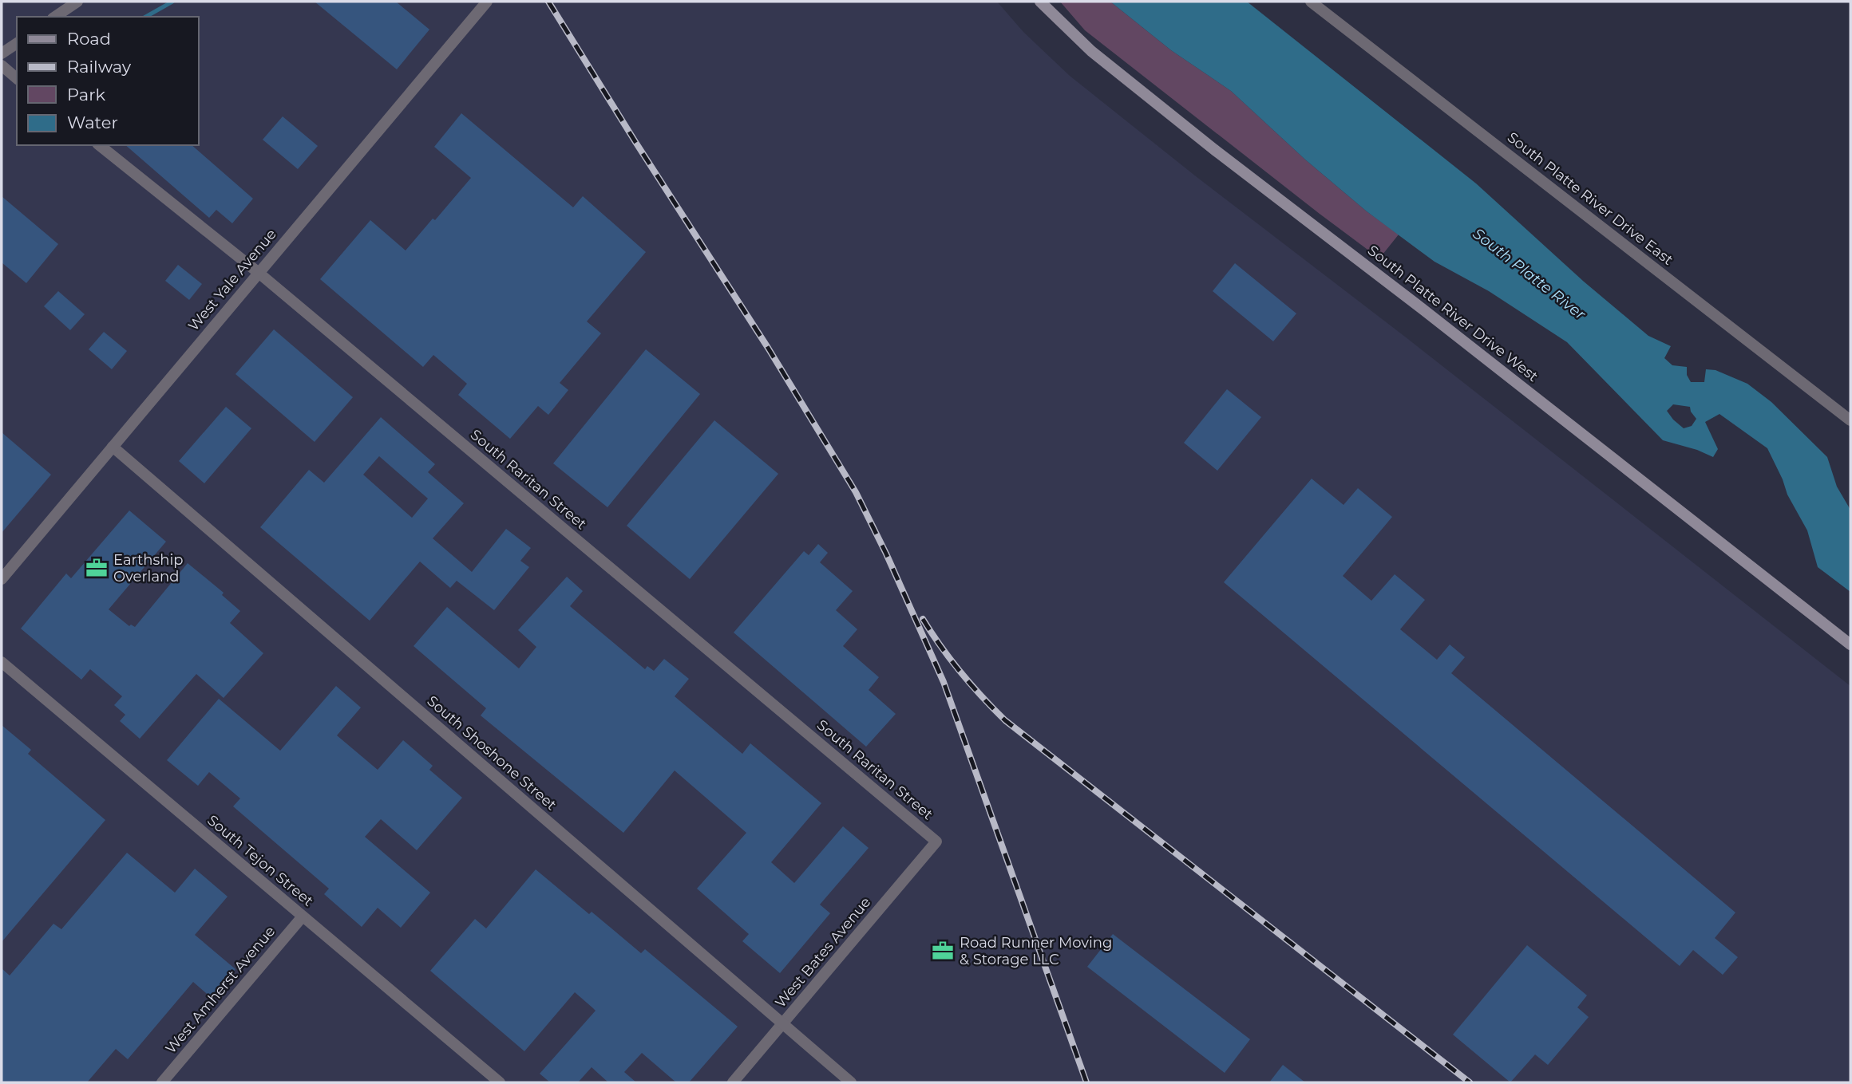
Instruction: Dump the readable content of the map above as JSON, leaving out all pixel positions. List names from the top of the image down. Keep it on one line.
{"streets":{"street":["South Platte River Drive East","West Yale Avenue","South Platte River Drive West","South Raritan Street","South Shoshone Street","South Tejon Street","West Bates Avenue","West Amherst Avenue"]},"crossings":[["West Yale Avenue","South Raritan Street"],["West Yale Avenue","South Shoshone Street"],["South Raritan Street","West Bates Avenue"],["South Shoshone Street","West Bates Avenue"],["South Tejon Street","West Amherst Avenue"]],"water":["South Platte River"],"places":{"office":["Earthship Overland","Road Runner Moving & Storage LLC"]},"legend":["Road","Railway","Park","Water"]}
